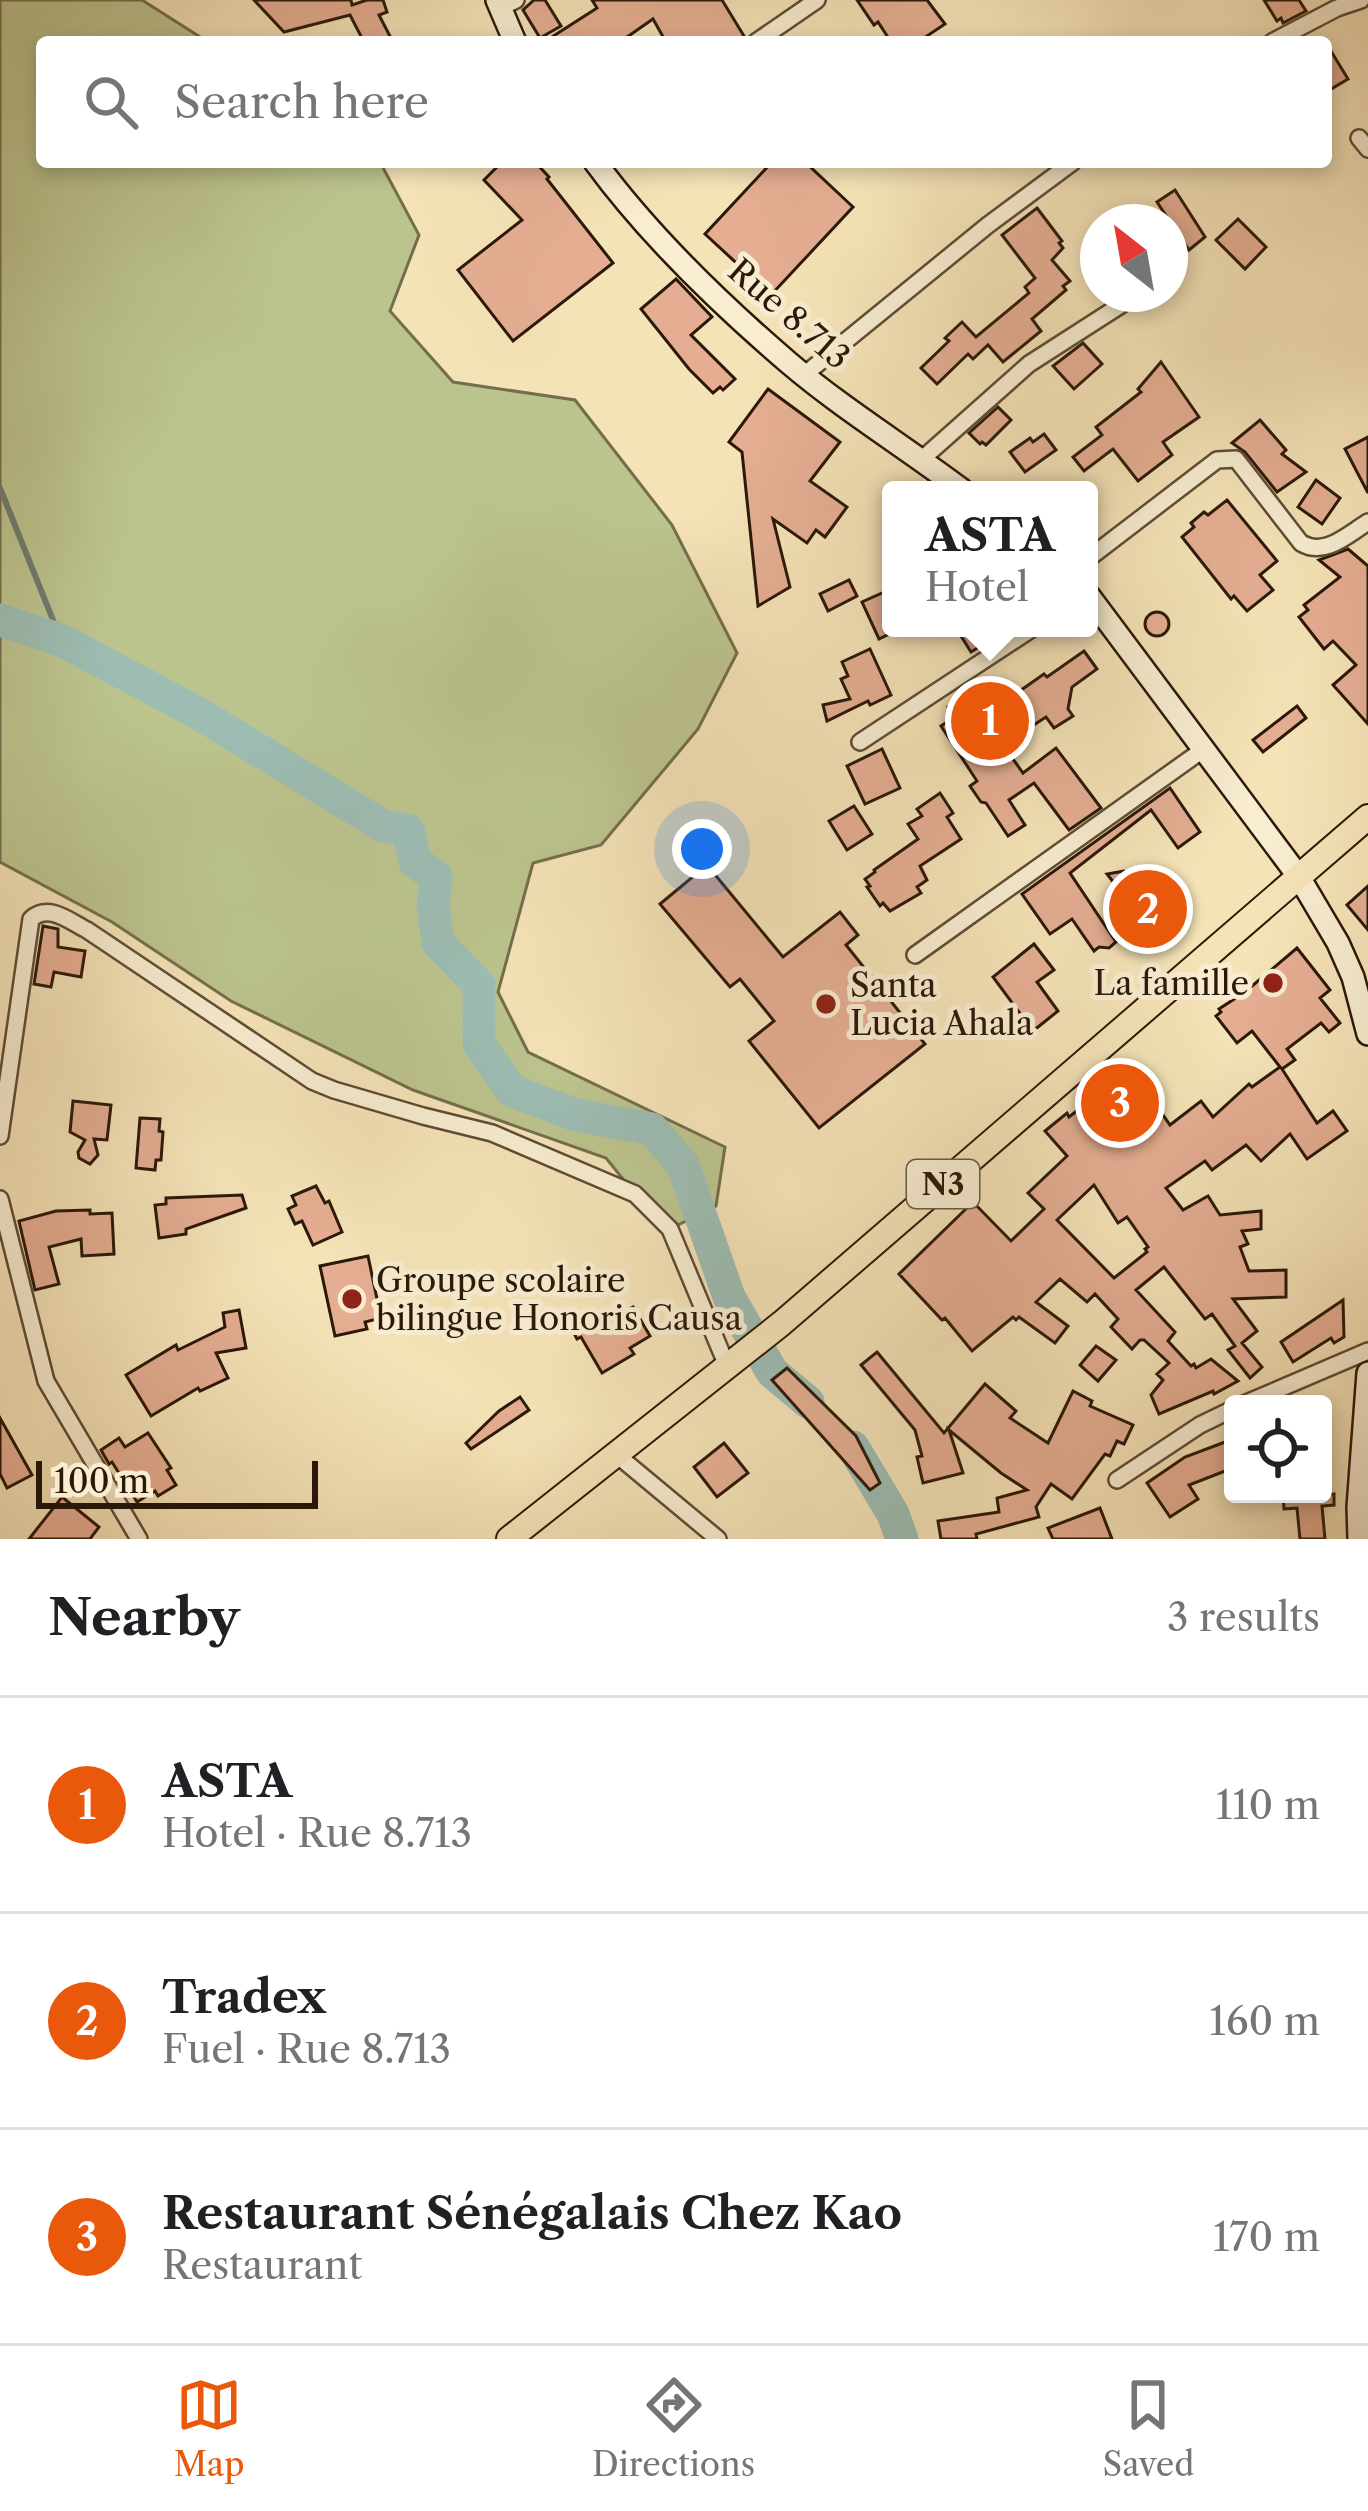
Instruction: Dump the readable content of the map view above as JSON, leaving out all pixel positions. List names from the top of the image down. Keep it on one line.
{"streets":{"highway":["N3"],"main road":["Rue 8.713"]},"places":["La famille","Santa Lucia Ahala","Groupe scolaire bilingue Honoris Causa"],"scale_bar":"100 m","north":"top left","page":{"search":"Search here","popup":["ASTA","Hotel"],"pins":["1","2","3"],"scale":"100 m","heading":["Nearby","3 results"],"list":[{"mark":"1","name":"ASTA","note":"Hotel · Rue 8.713","value":"110 m"},{"mark":"2","name":"Tradex","note":"Fuel · Rue 8.713","value":"160 m"},{"mark":"3","name":"Restaurant Sénégalais Chez Kao","note":"Restaurant","value":"170 m"}],"nav":["Map","Directions","Saved"]}}
